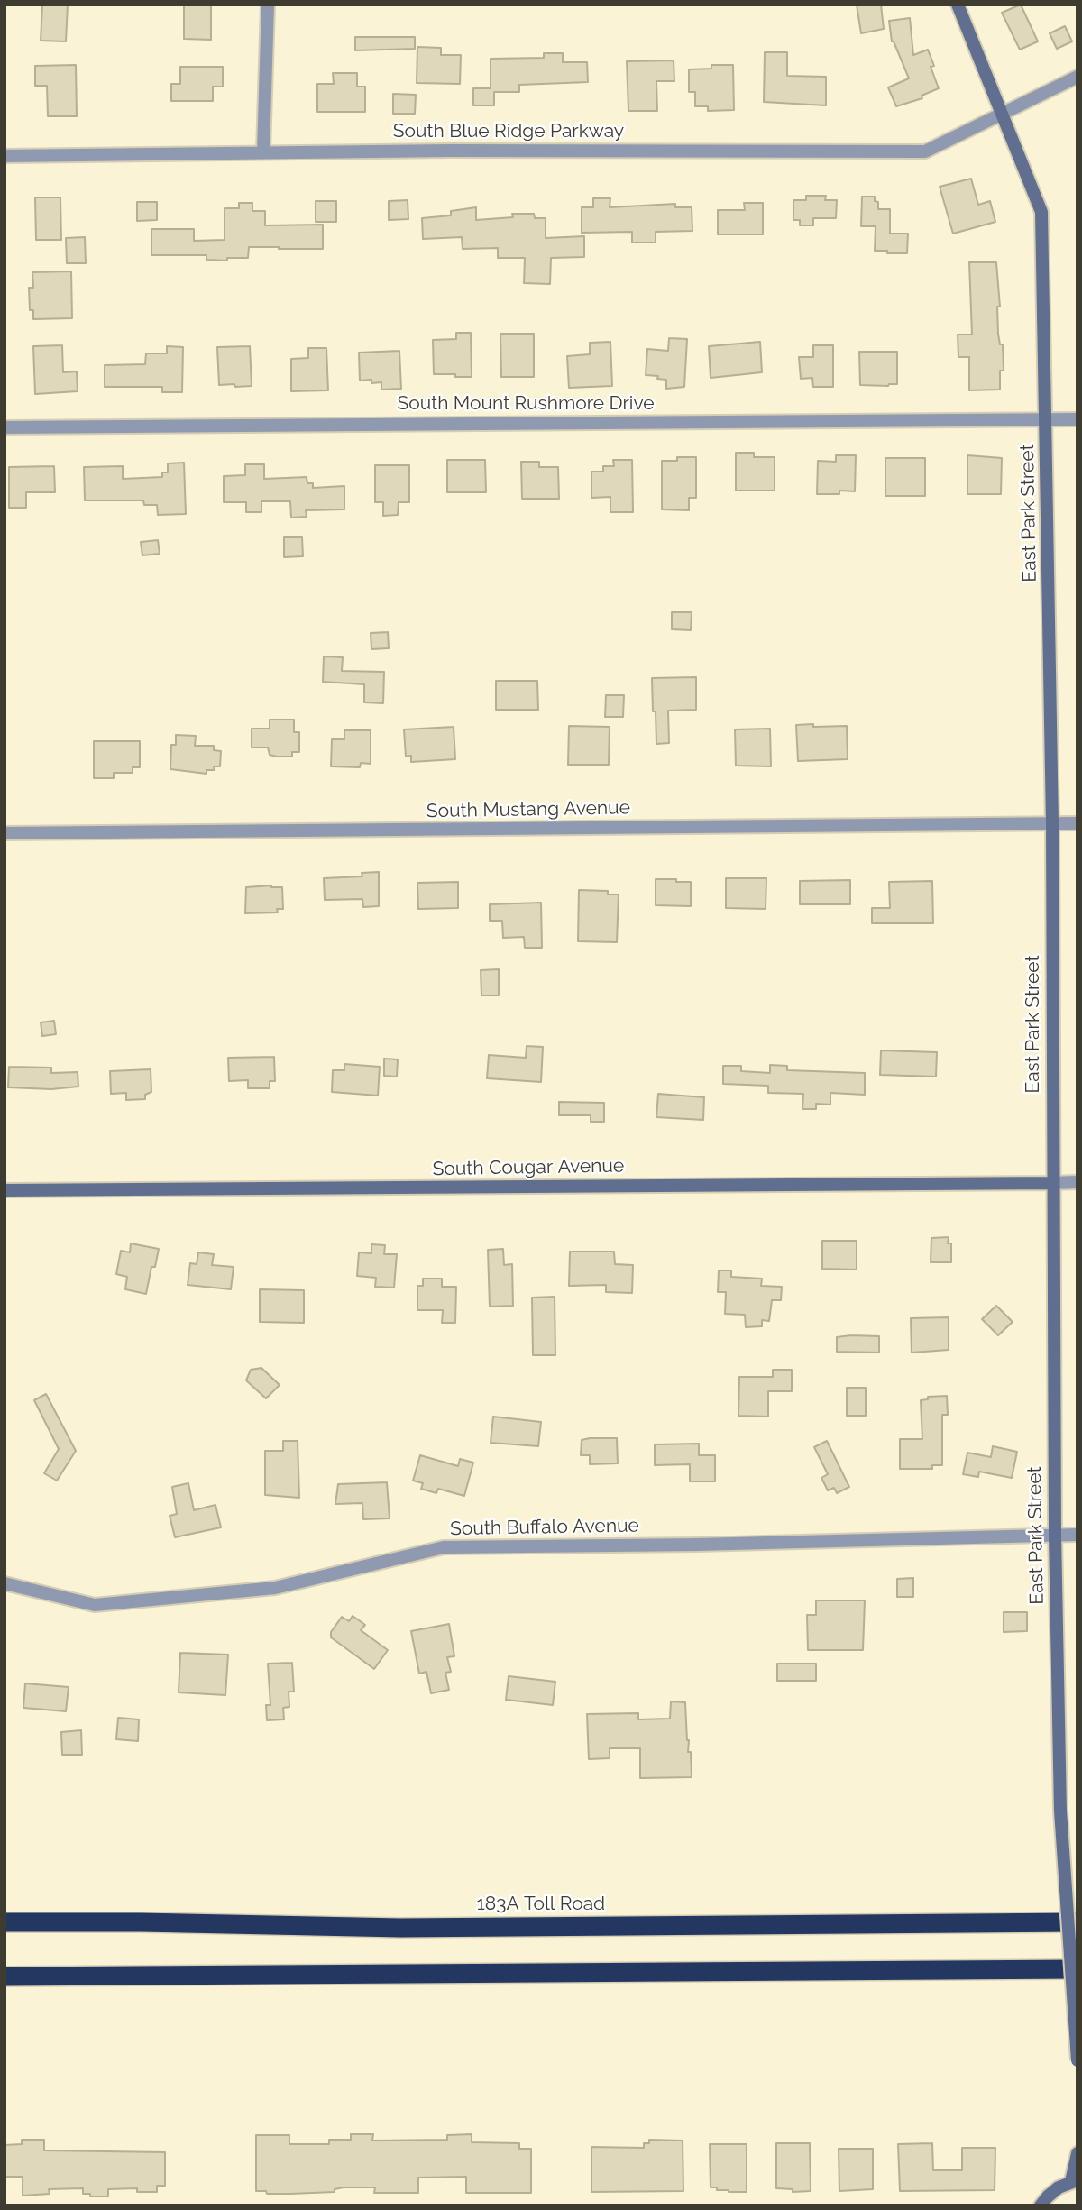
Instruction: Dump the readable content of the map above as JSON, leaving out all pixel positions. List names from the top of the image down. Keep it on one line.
{"streets":{"highway":["183A Toll Road"],"street":["South Blue Ridge Parkway","South Mount Rushmore Drive","East Park Street","South Mustang Avenue","South Cougar Avenue","South Buffalo Avenue"]},"crossings":[["South Blue Ridge Parkway","East Park Street"],["South Mount Rushmore Drive","East Park Street"],["East Park Street","South Mustang Avenue"],["East Park Street","South Cougar Avenue"],["East Park Street","South Buffalo Avenue"]]}
